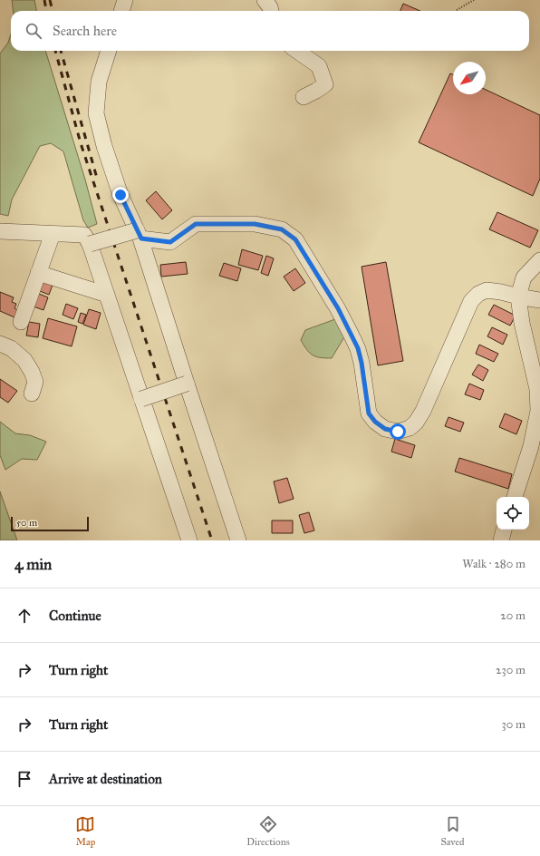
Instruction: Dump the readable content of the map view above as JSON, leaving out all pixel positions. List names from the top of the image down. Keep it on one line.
{"scale_bar":"50 m","north":"bottom left","page":{"search":"Search here","scale":"50 m","heading":["4 min","Walk · 280 m"],"list":[["Continue","20 m"],["Turn right","230 m"],["Turn right","30 m"],"Arrive at destination"],"nav":["Map","Directions","Saved"]}}
